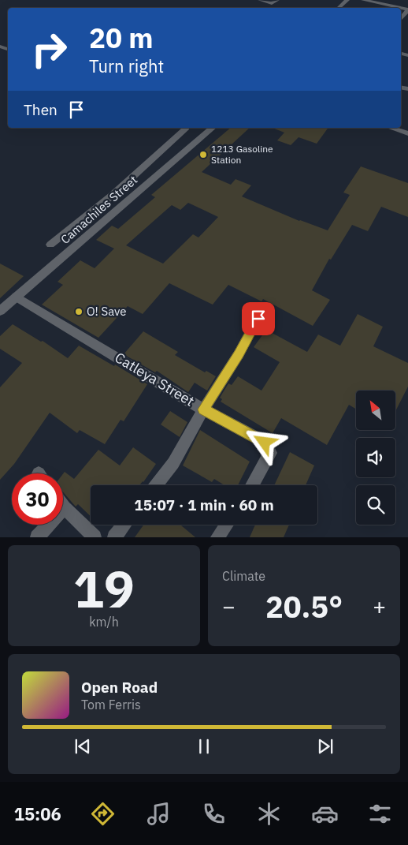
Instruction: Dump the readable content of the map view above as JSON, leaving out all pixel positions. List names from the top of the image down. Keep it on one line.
{"streets":{"street":["Camachiles Street","Catleya Street"]},"crossings":[["Camachiles Street","Catleya Street"]],"places":["1213 Gasoline Station","O! Save"],"north":"top left","page":{"turn":["20 m","Turn right"],"then":"Then","limit":"30","trip":"15:07 · 1 min · 60 m","tile":[["19","km/h"],"Climate"],"heat":["−","20.5°","+"],"song":["Open Road","Tom Ferris"],"tabs":"15:06"}}
